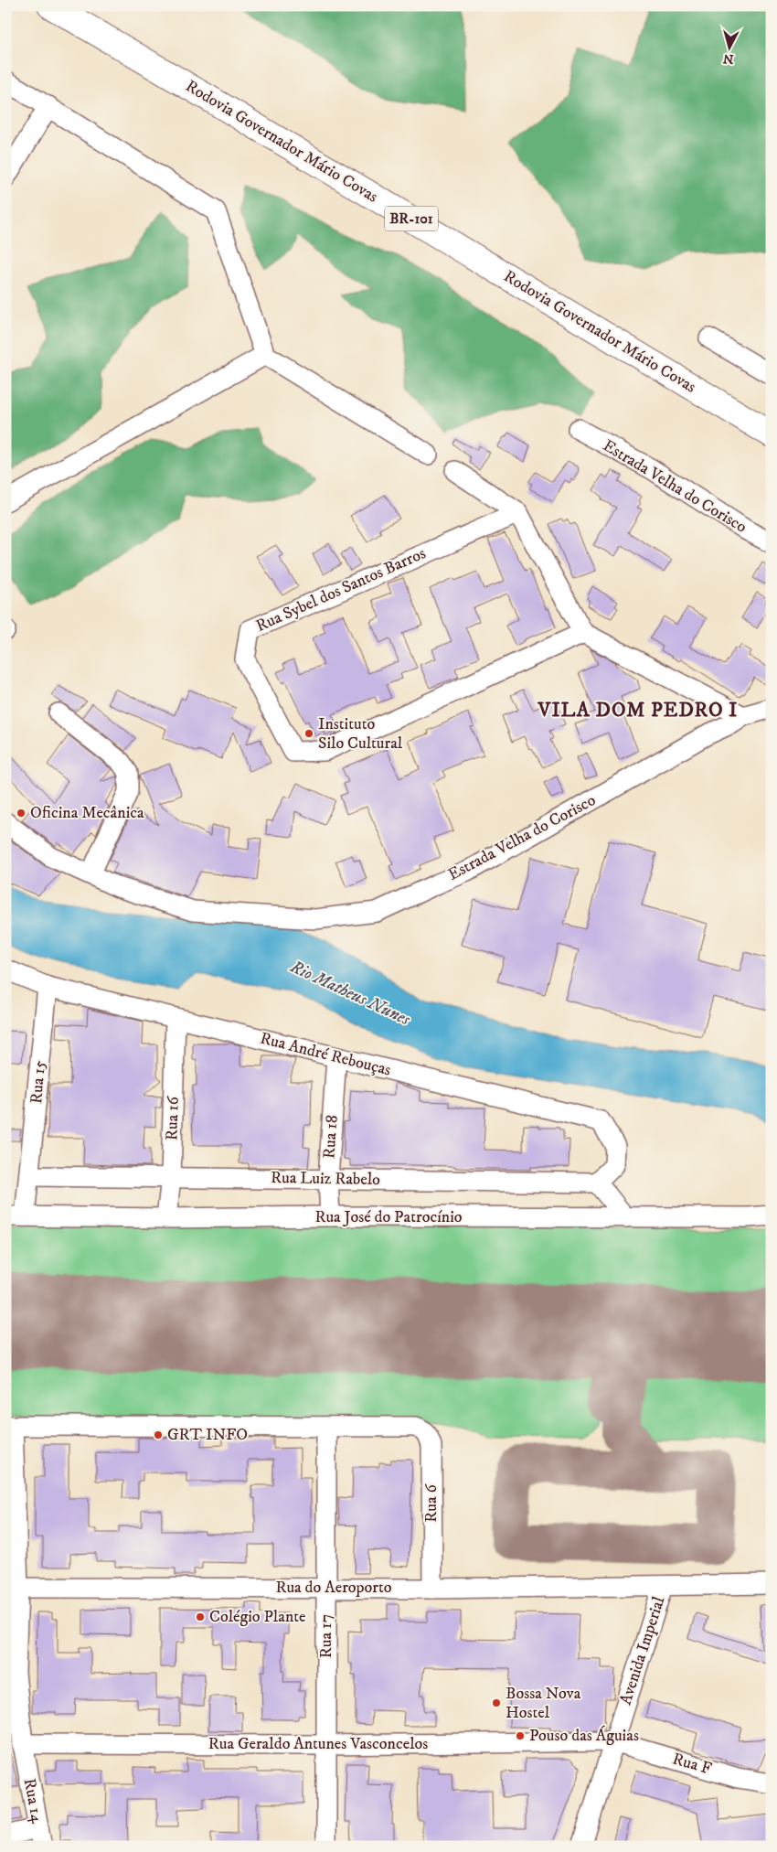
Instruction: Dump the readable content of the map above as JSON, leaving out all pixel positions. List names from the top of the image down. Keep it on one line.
{"streets":{"highway":["Rodovia Governador Mário Covas","BR-101"],"street":["Estrada Velha do Corisco","Rua Sybel dos Santos Barros","Rua André Rebouças","Rua 15","Rua 16","Rua 18","Rua Luiz Rabelo","Rua José do Patrocínio","Rua 6","Rua do Aeroporto","Rua 17","Avenida Imperial","Rua Geraldo Antunes Vasconcelos","Rua F","Rua 14"]},"crossings":[["Rua André Rebouças","Rua 15"],["Rua André Rebouças","Rua 16"],["Rua André Rebouças","Rua 18"],["Rua André Rebouças","Rua Luiz Rabelo"],["Rua 15","Rua Luiz Rabelo"],["Rua 15","Rua José do Patrocínio"],["Rua 16","Rua Luiz Rabelo"],["Rua 16","Rua José do Patrocínio"],["Rua 18","Rua Luiz Rabelo"],["Rua 18","Rua José do Patrocínio"],["Rua 6","Rua do Aeroporto"],["Rua 6","Rua 17"],["Rua do Aeroporto","Rua 17"],["Rua do Aeroporto","Avenida Imperial"],["Rua do Aeroporto","Rua 14"],["Rua 17","Rua Geraldo Antunes Vasconcelos"],["Avenida Imperial","Rua Geraldo Antunes Vasconcelos"],["Avenida Imperial","Rua F"],["Rua Geraldo Antunes Vasconcelos","Rua F"],["Rua Geraldo Antunes Vasconcelos","Rua 14"]],"districts":["VILA DOM PEDRO I"],"water":["Rio Matheus Nunes"],"places":["Instituto Silo Cultural","Oficina Mecânica","GRT INFO","Colégio Plante","Bossa Nova Hostel","Pouso das Águias"],"north":"bottom"}
